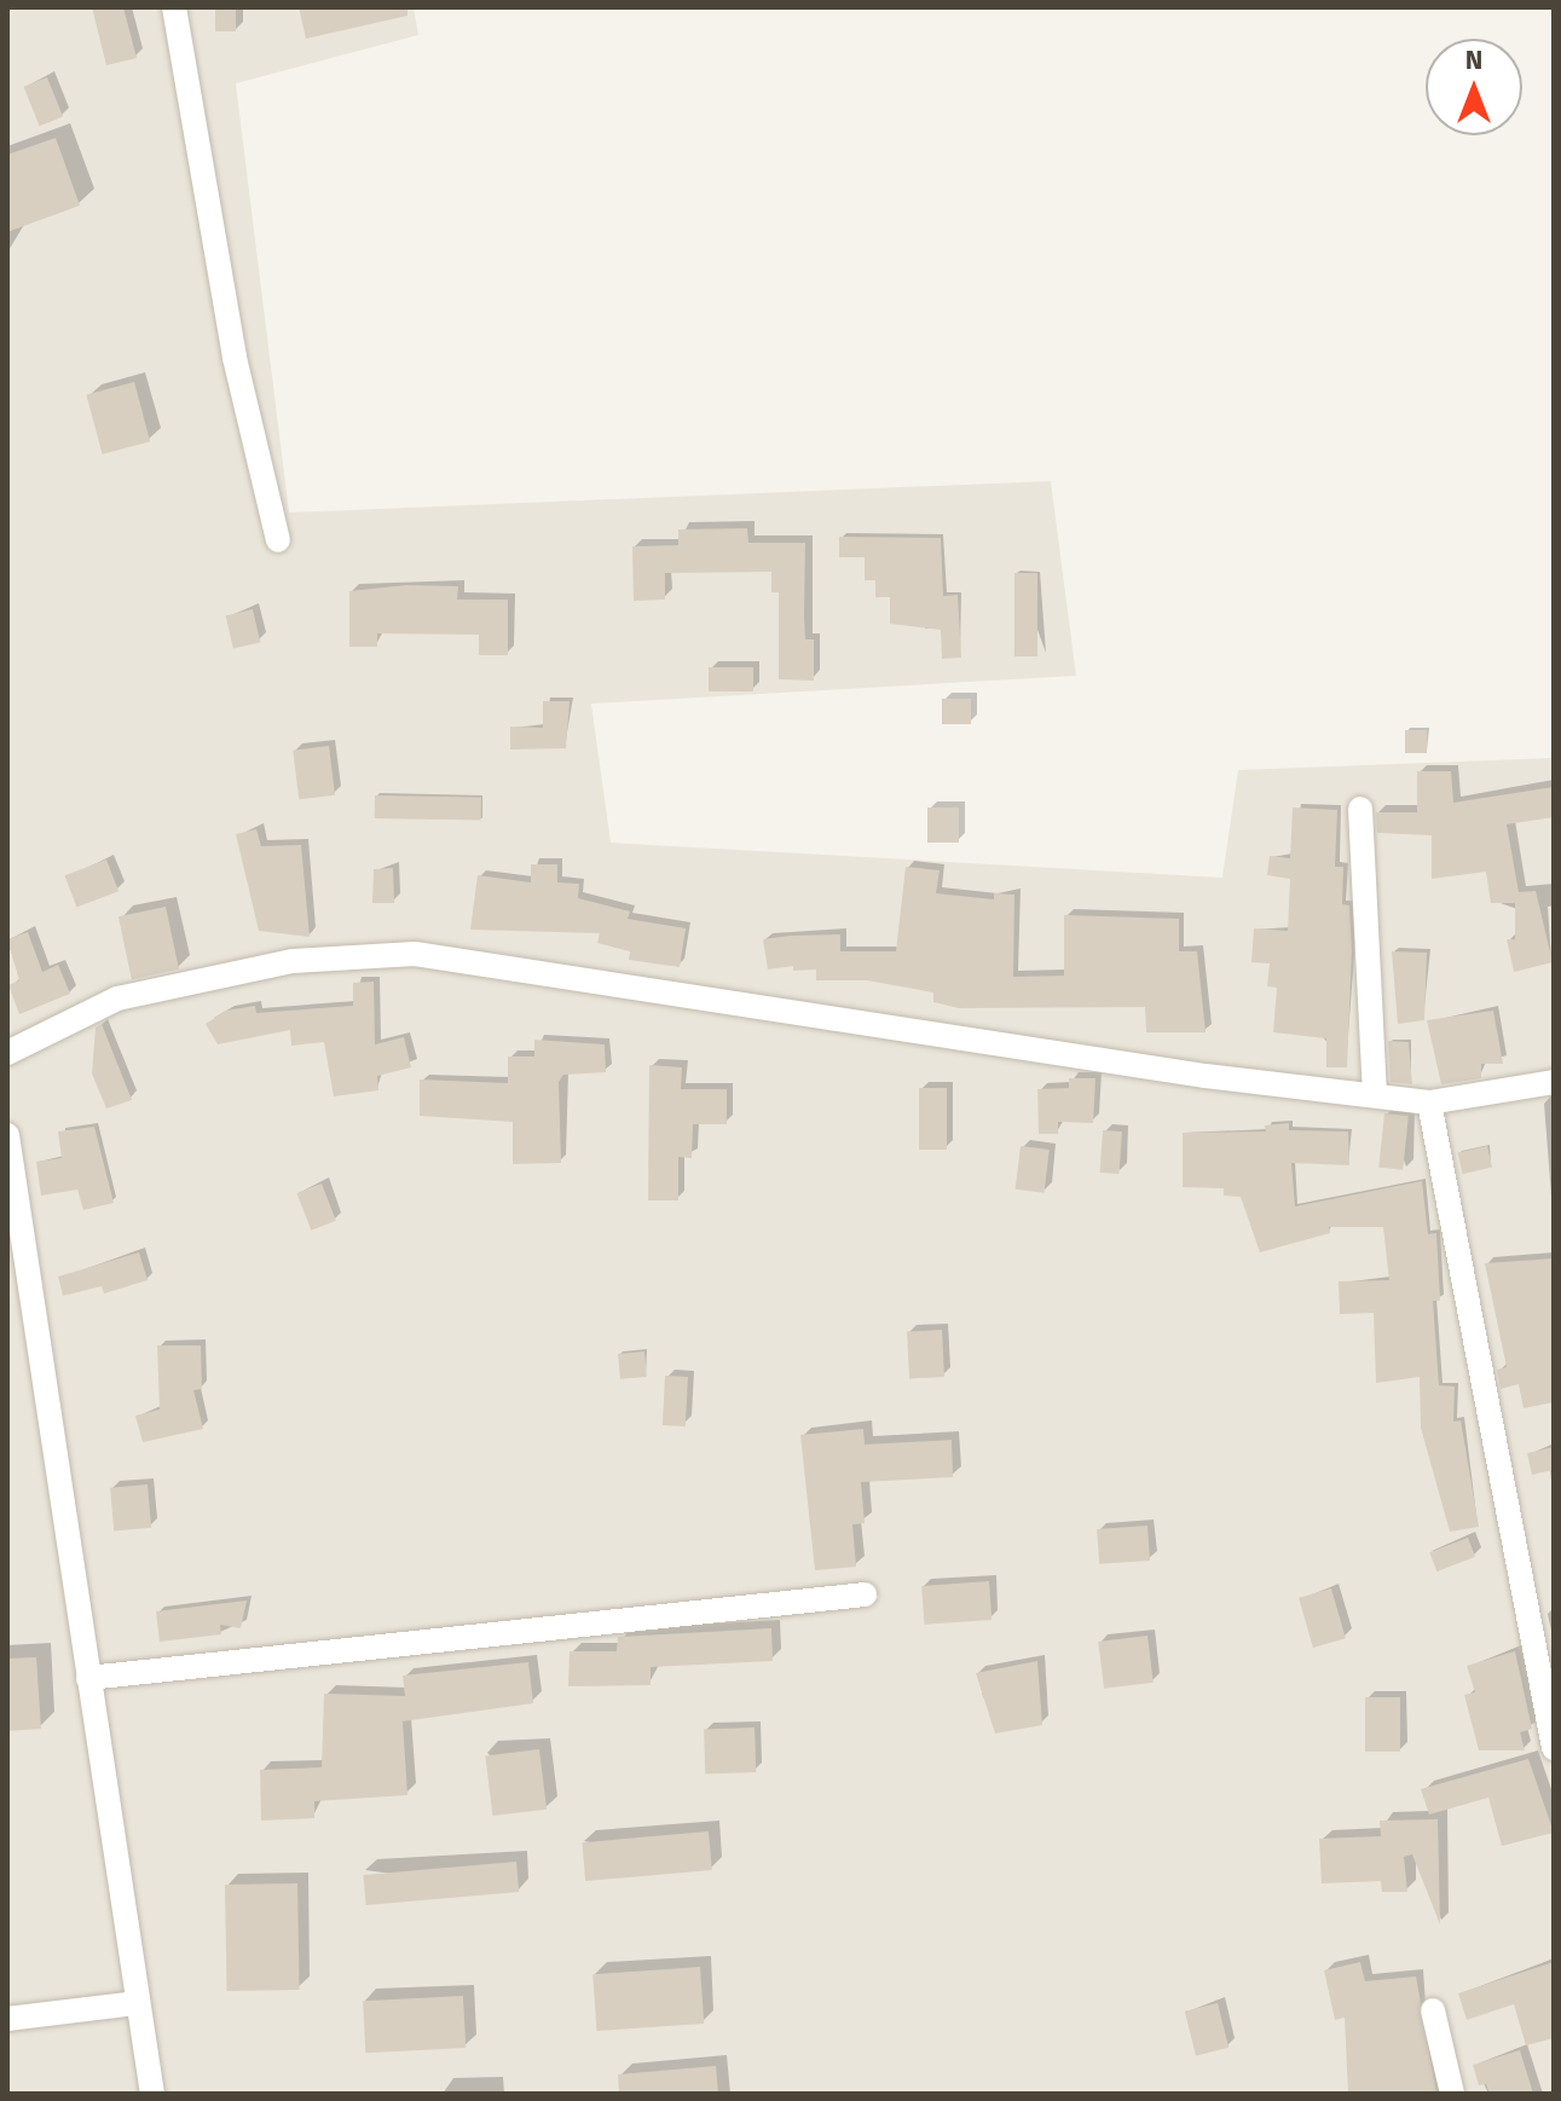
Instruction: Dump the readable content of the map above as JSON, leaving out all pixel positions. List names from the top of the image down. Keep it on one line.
{"north":"top"}
